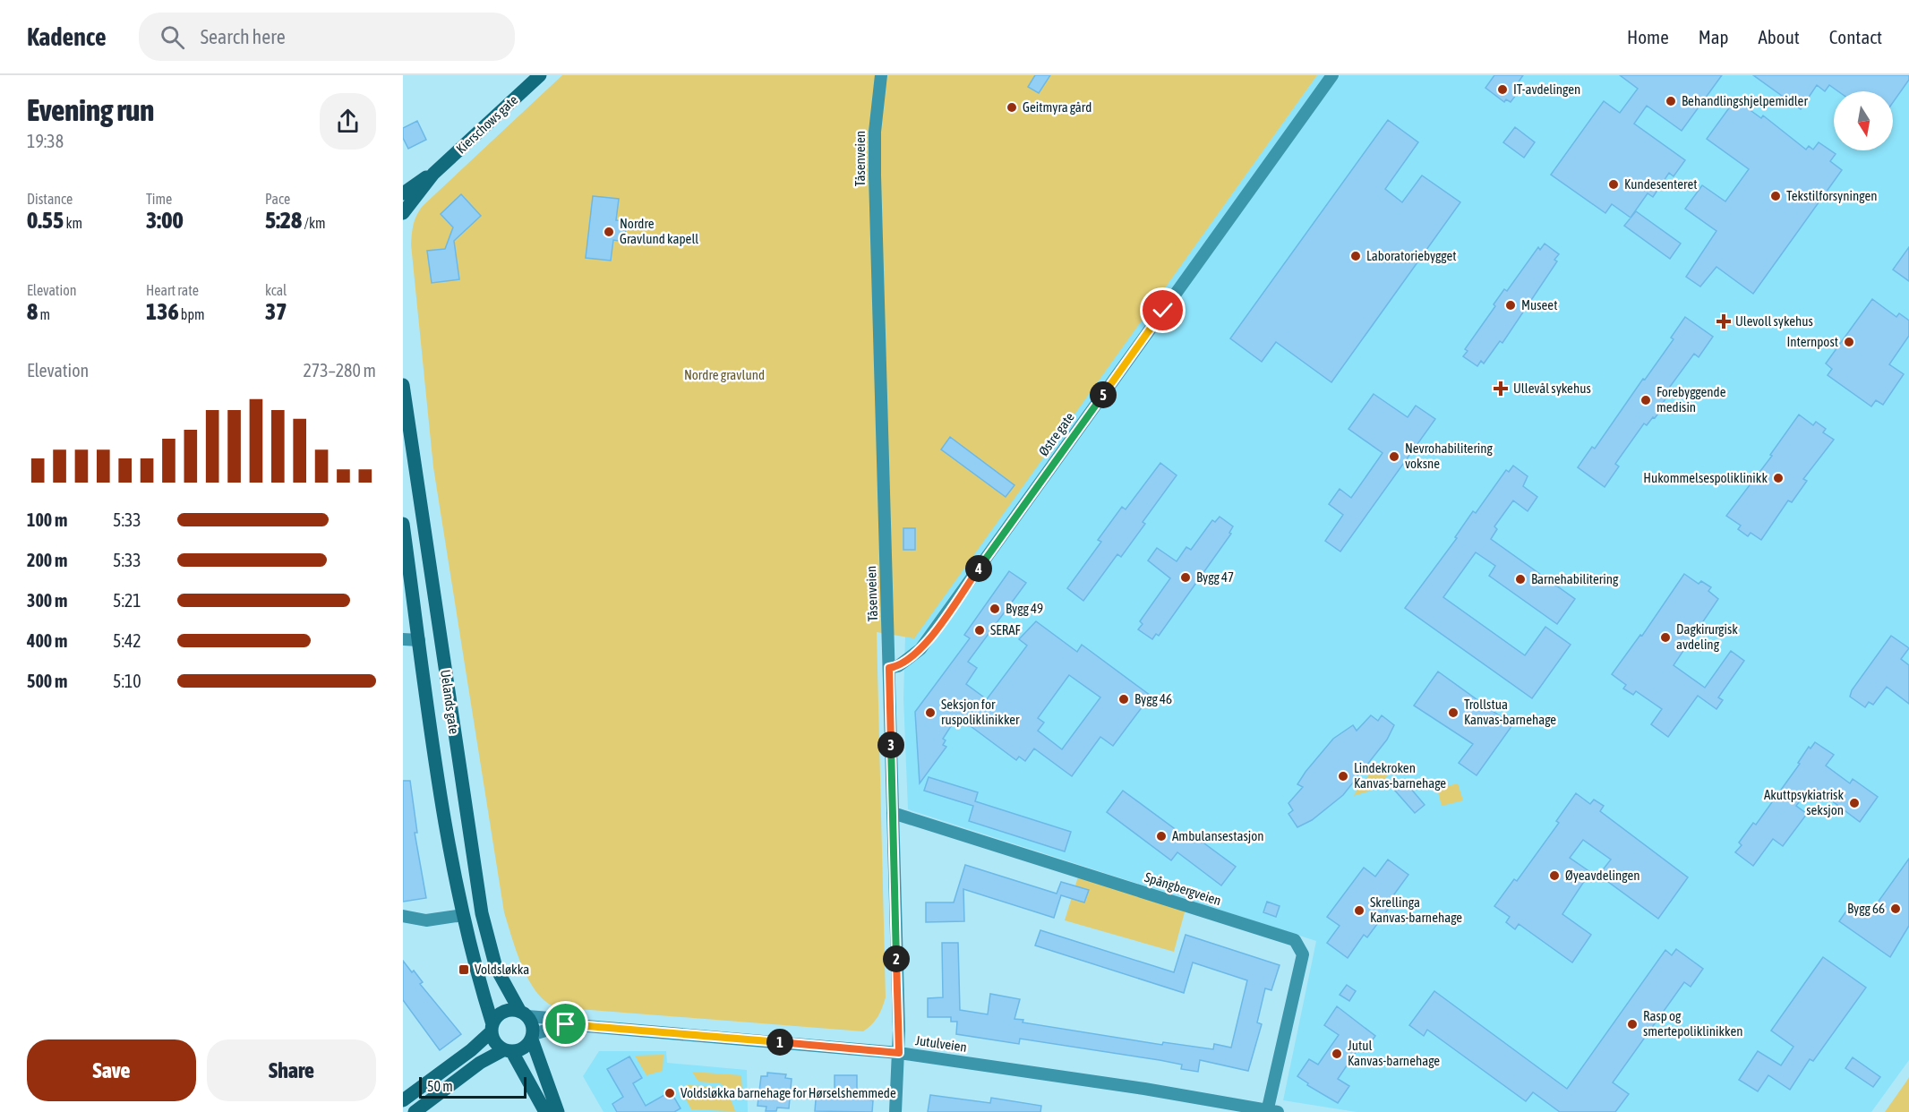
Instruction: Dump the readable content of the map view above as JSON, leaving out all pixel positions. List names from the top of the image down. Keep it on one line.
{"streets":{"main road":["Kierschows gate","Uelands gate"],"street":["Tåsenveien","Østre gate","Spångbergveien","Jutulveien"]},"crossings":[["Tåsenveien","Østre gate"],["Tåsenveien","Spångbergveien"],["Tåsenveien","Jutulveien"],["Uelands gate","Jutulveien"],["Spångbergveien","Jutulveien"]],"parks":["Nordre gravlund"],"places":{"other":["IT-avdelingen","Behandlingshjelpemidler","Geitmyra gård","Kundesenteret","Tekstilforsyningen","Nordre Gravlund kapell","Laboratoriebygget","Museet","Internpost","Forebyggende medisin","Nevrohabilitering voksne","Hukommelsespoliklinikk","Bygg 47","Barnehabilitering","Bygg 49","SERAF","Dagkirurgisk avdeling","Bygg 46","Seksjon for ruspoliklinikker","Trollstua Kanvas-barnehage","Lindekroken Kanvas-barnehage","Akuttpsykiatrisk seksjon","Ambulansestasjon","Øyeavdelingen","Bygg 66","Skrellinga Kanvas-barnehage","Rasp og smertepoliklinikken","Jutul Kanvas-barnehage","Voldsløkka barnehage for Hørselshemmede"],"health":["Ulevoll sykehus","Ullevål sykehus"],"transit":["Voldsløkka"]},"scale_bar":"50 m","north":"bottom","page":{"header":"Kadence","search":"Search here","nav":["Home","Map","About","Contact"],"heading":["Evening run","19:38"],"stats":[["Distance","0.55 km"],["Time","3:00"],["Pace","5:28 /km"],["Elevation","8 m"],["Heart rate","136 bpm"],["kcal","37"]],"chart":["Elevation","273–280 m"],"pins":["5","4","3","2","1"],"list":[{"name":"100 m","note":"5:33"},{"name":"200 m","note":"5:33"},{"name":"300 m","note":"5:21"},{"name":"400 m","note":"5:42"},{"name":"500 m","note":"5:10"}],"buttons":["Save","Share"],"scale":"50 m"}}
